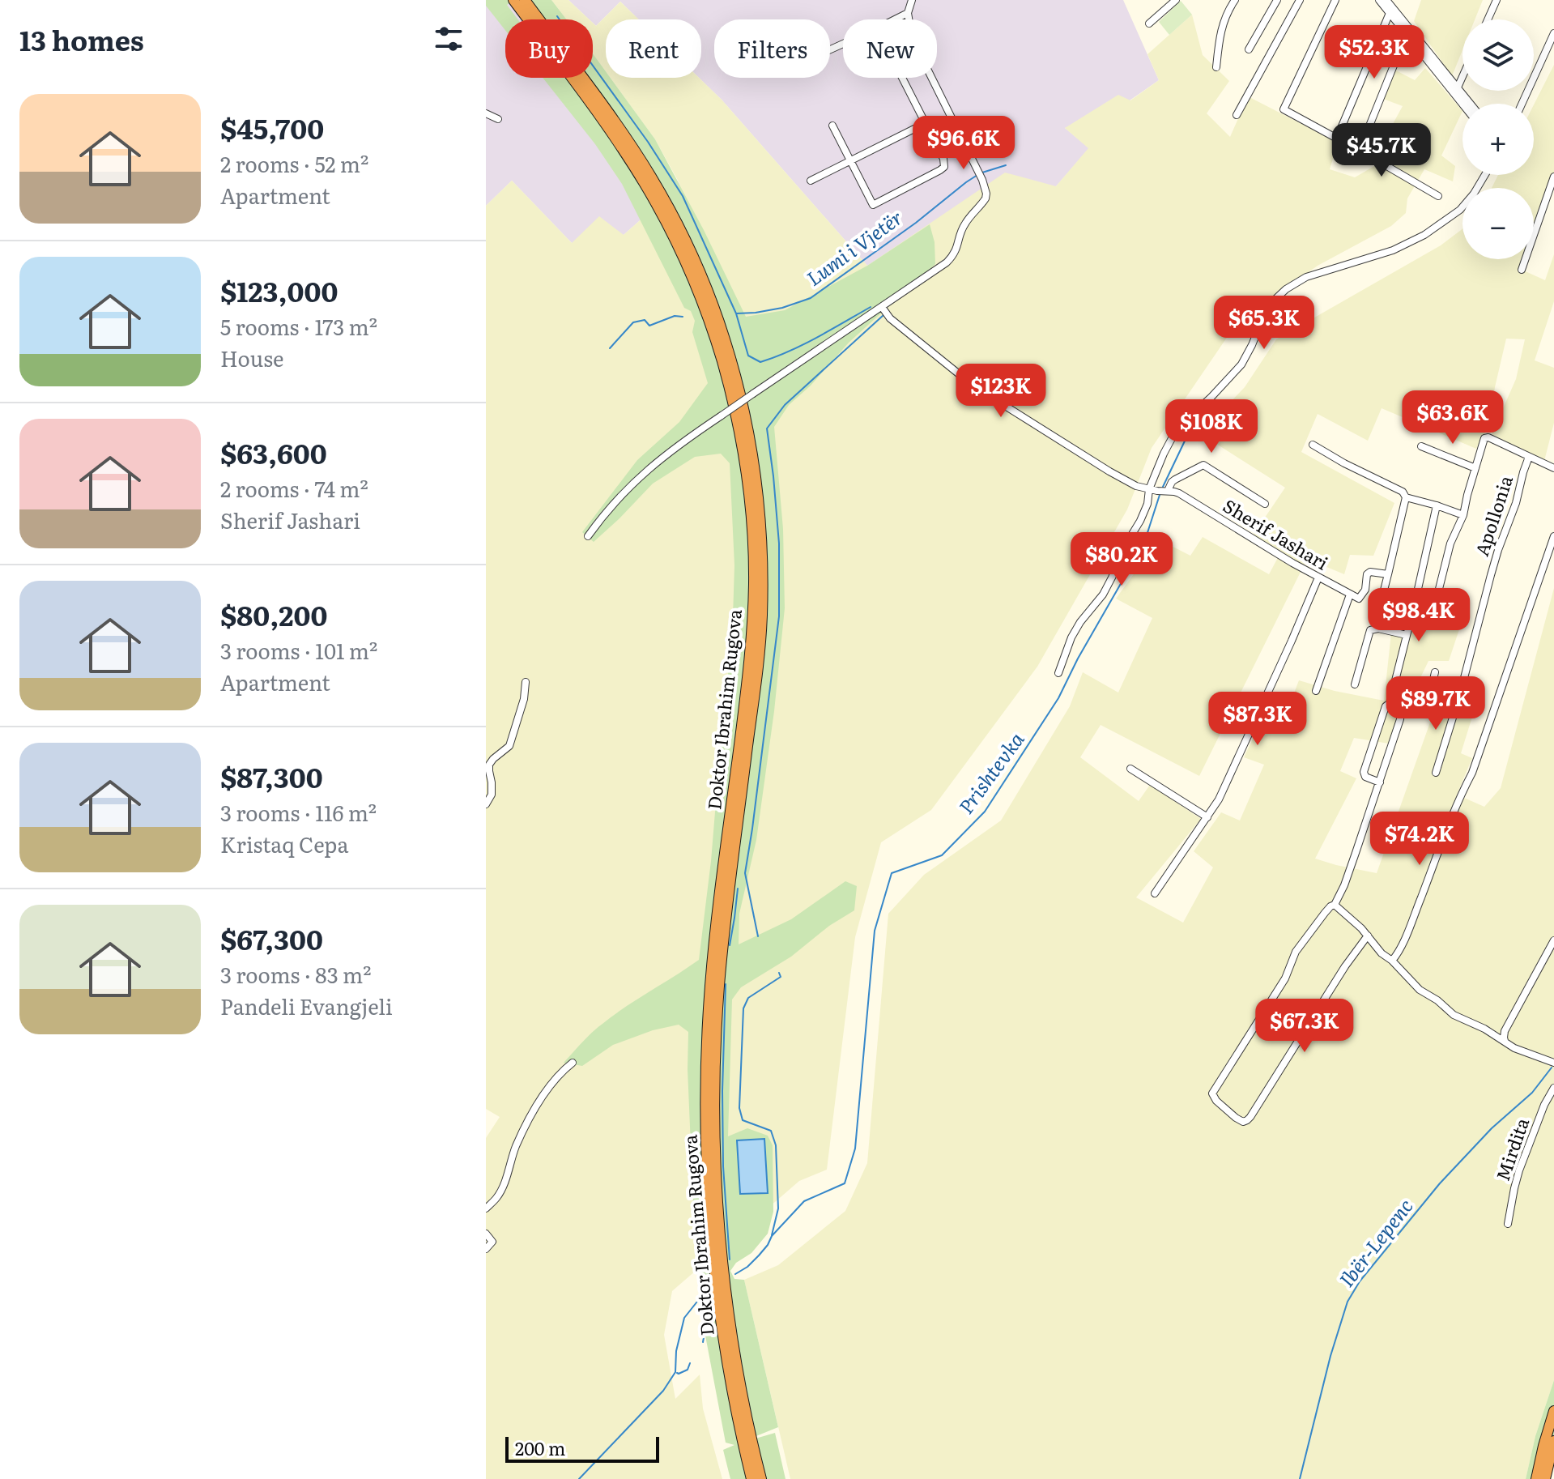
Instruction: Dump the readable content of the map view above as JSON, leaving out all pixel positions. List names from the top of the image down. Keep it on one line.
{"streets":{"highway":["Doktor Ibrahim Rugova"],"street":["Apollonia","Sherif Jashari","Mirdita"]},"water":["Lumi i Vjetër","Prishtevka","Ibër-Lepenc"],"scale_bar":"200 m","page":{"heading":"13 homes","map_buttons":["+","−"],"chip":["Buy","Rent","Filters","New"],"price":["$52.3K","$96.6K","$45.7K","$65.3K","$123K","$63.6K","$108K","$80.2K","$98.4K","$89.7K","$87.3K","$74.2K","$67.3K"],"list":[{"name":"$45,700","note":"2 rooms · 52 m² · Apartment"},{"name":"$123,000","note":"5 rooms · 173 m² · House"},{"name":"$63,600","note":"2 rooms · 74 m² · Sherif Jashari"},{"name":"$80,200","note":"3 rooms · 101 m² · Apartment"},{"name":"$87,300","note":"3 rooms · 116 m² · Kristaq Cepa"},{"name":"$67,300","note":"3 rooms · 83 m² · Pandeli Evangjeli"}],"scale":"200 m"}}
